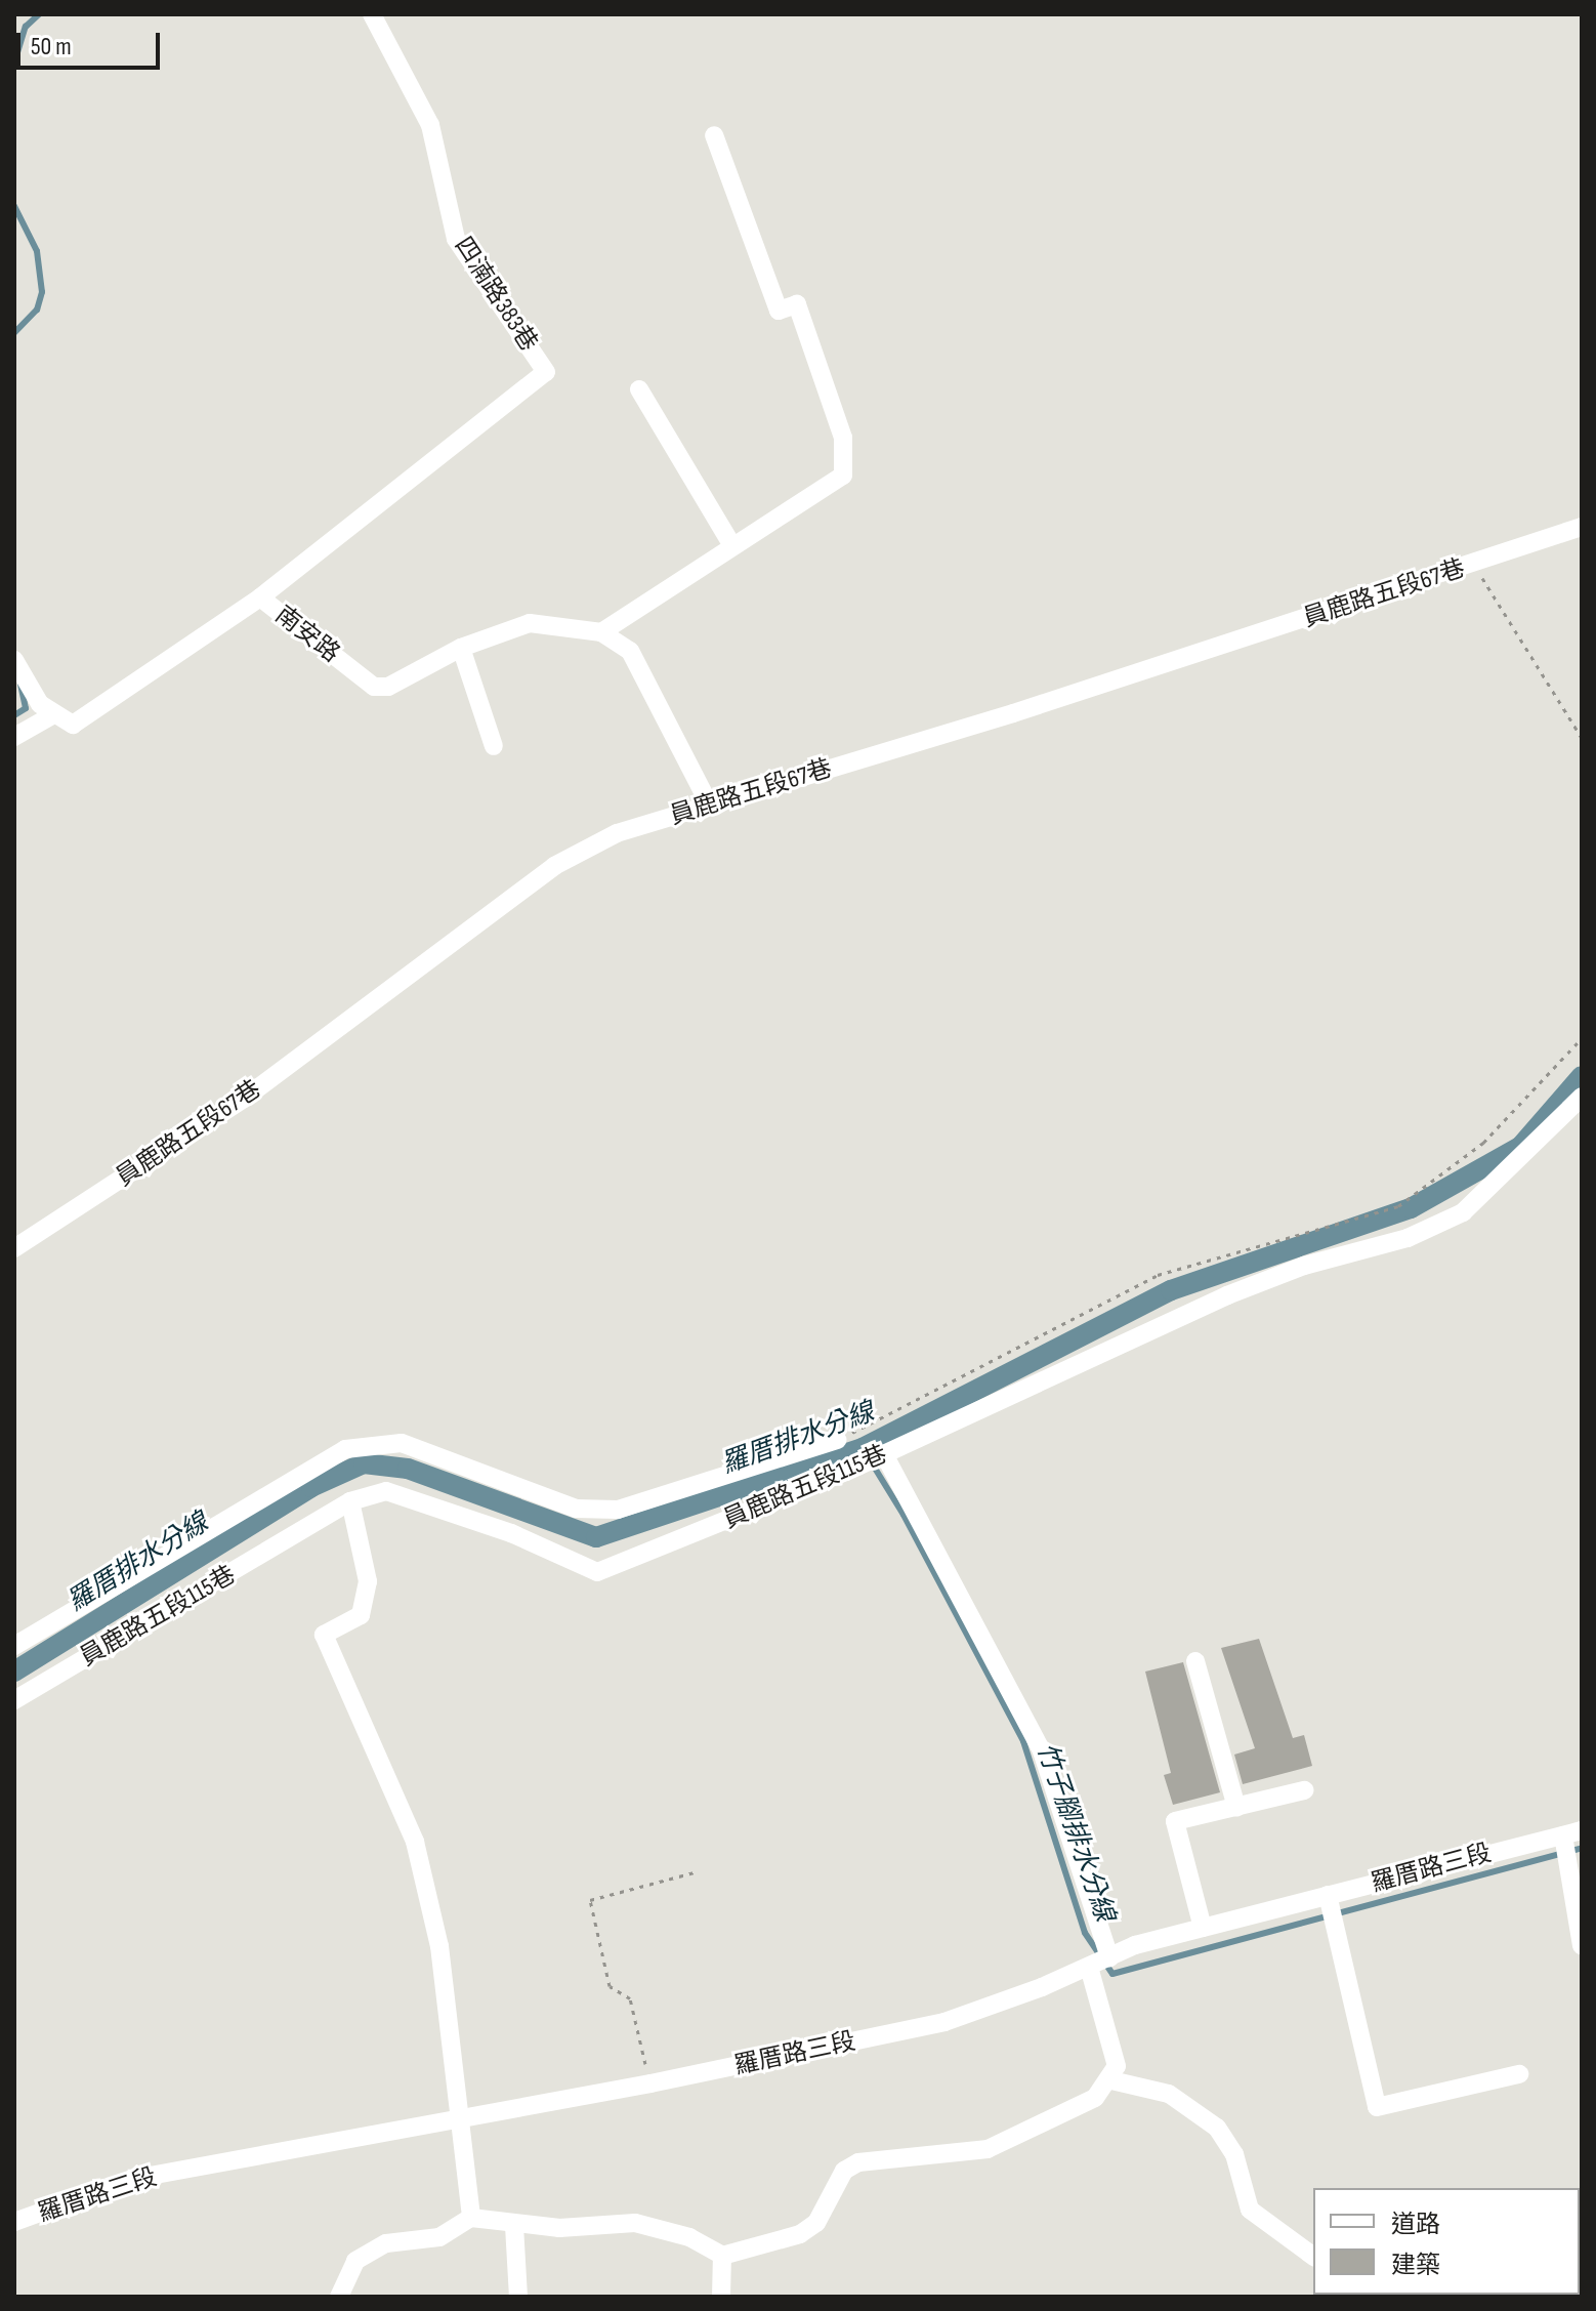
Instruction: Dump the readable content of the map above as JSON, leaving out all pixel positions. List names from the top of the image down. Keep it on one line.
{"streets":{"street":["四湳路383巷","員鹿路五段67巷","南安路","員鹿路五段115巷","羅厝路三段"]},"crossings":[["四湳路383巷","南安路"]],"water":["羅厝排水分線","竹子腳排水分線"],"legend":["道路","建築"],"scale_bar":"50 m"}
